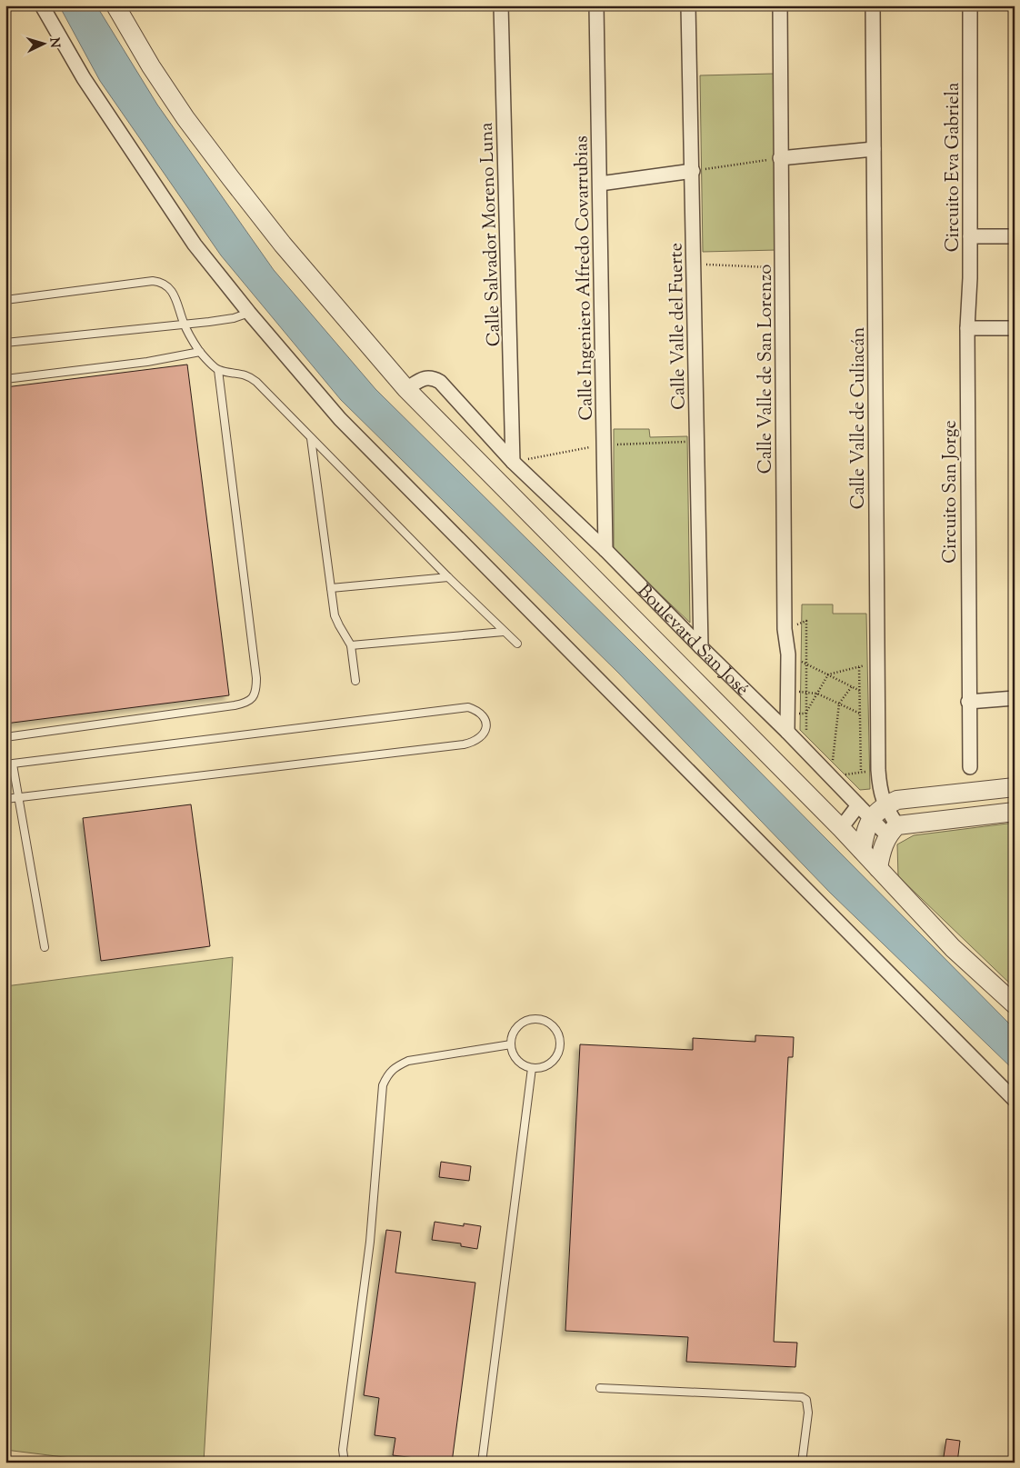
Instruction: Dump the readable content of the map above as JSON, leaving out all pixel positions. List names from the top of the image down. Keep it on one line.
{"streets":{"street":["Circuito Eva Gabriela","Calle Salvador Moreno Luna","Calle Ingeniero Alfredo Covarrubias","Calle Valle del Fuerte","Calle Valle de San Lorenzo","Calle Valle de Culiacán","Circuito San Jorge","Boulevard San José"]},"crossings":[["Circuito Eva Gabriela","Circuito San Jorge"],["Calle Salvador Moreno Luna","Boulevard San José"],["Calle Ingeniero Alfredo Covarrubias","Boulevard San José"],["Calle Valle del Fuerte","Boulevard San José"],["Calle Valle de San Lorenzo","Boulevard San José"],["Calle Valle de Culiacán","Boulevard San José"]],"north":"right"}
